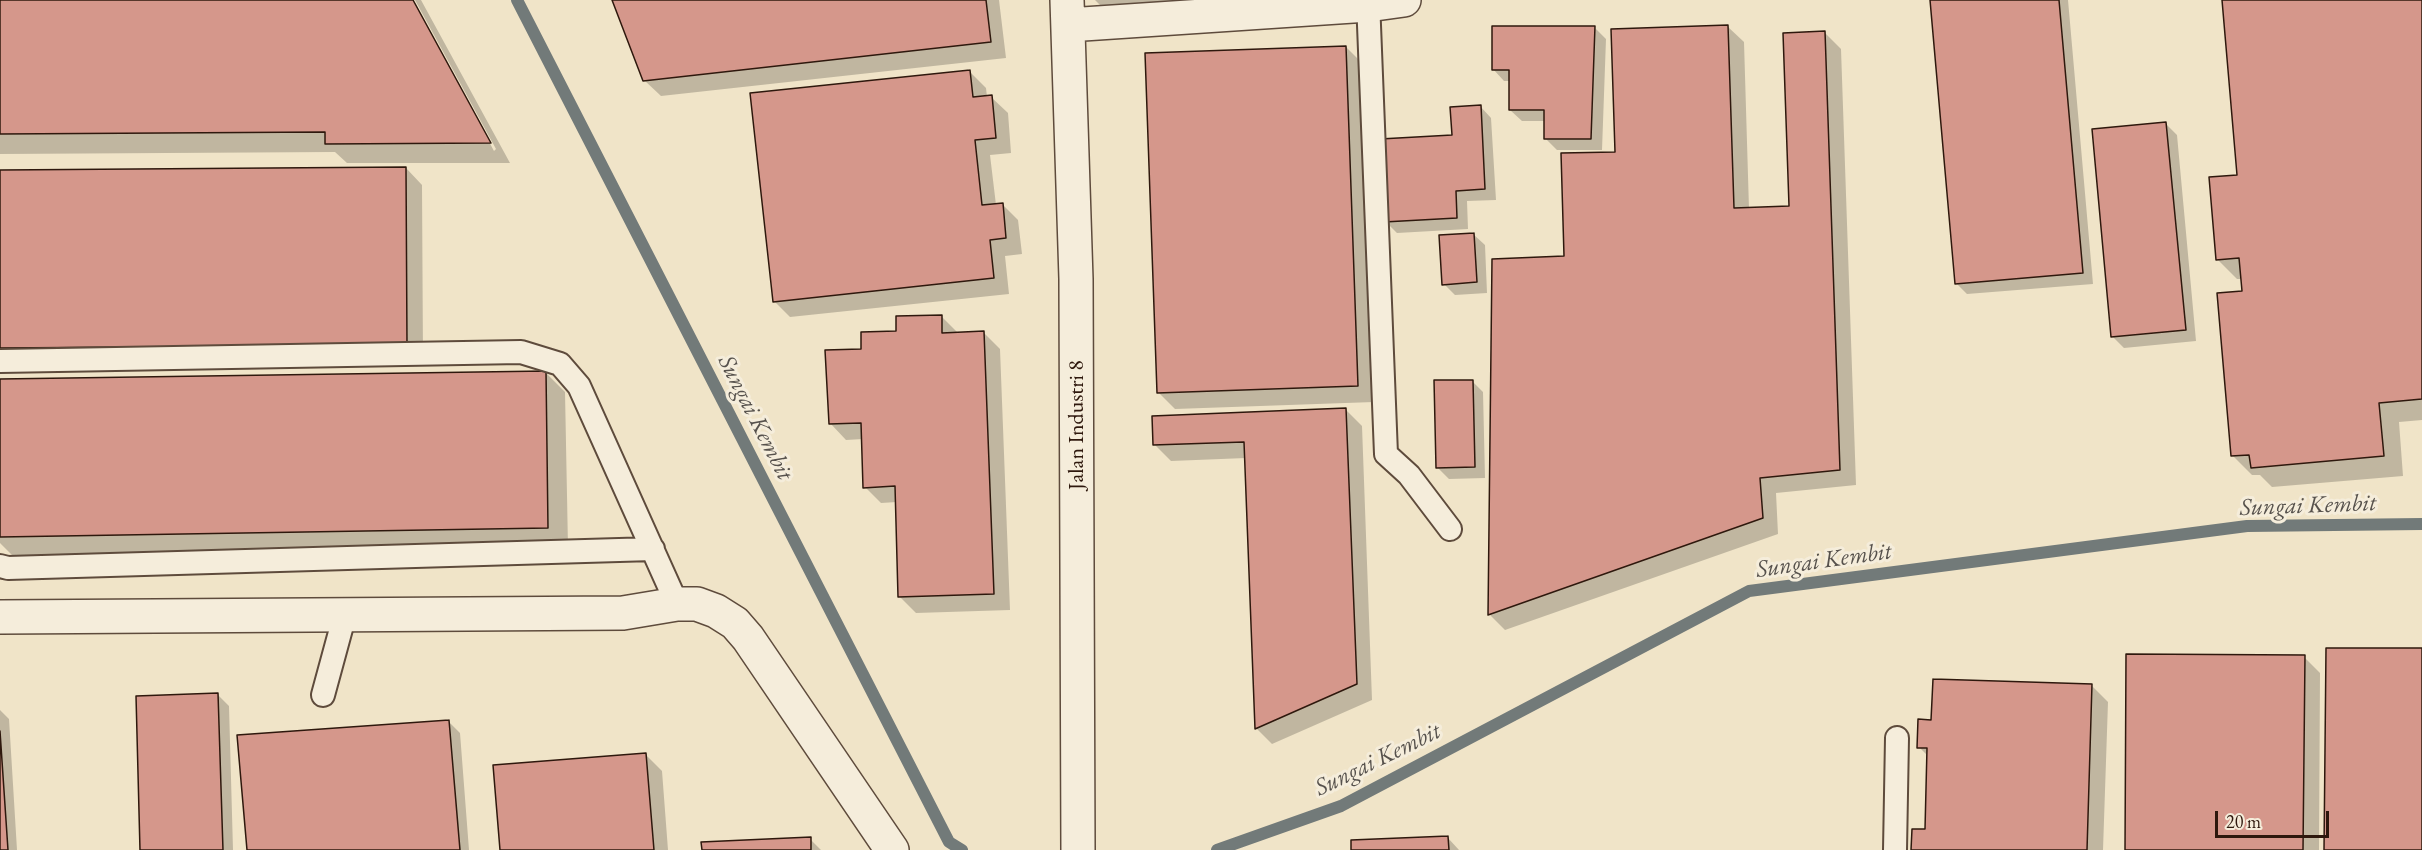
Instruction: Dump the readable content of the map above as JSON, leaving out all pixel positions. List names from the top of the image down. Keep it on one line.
{"streets":{"street":["Jalan Industri 8"]},"water":["Sungai Kembit"],"scale_bar":"20 m"}
